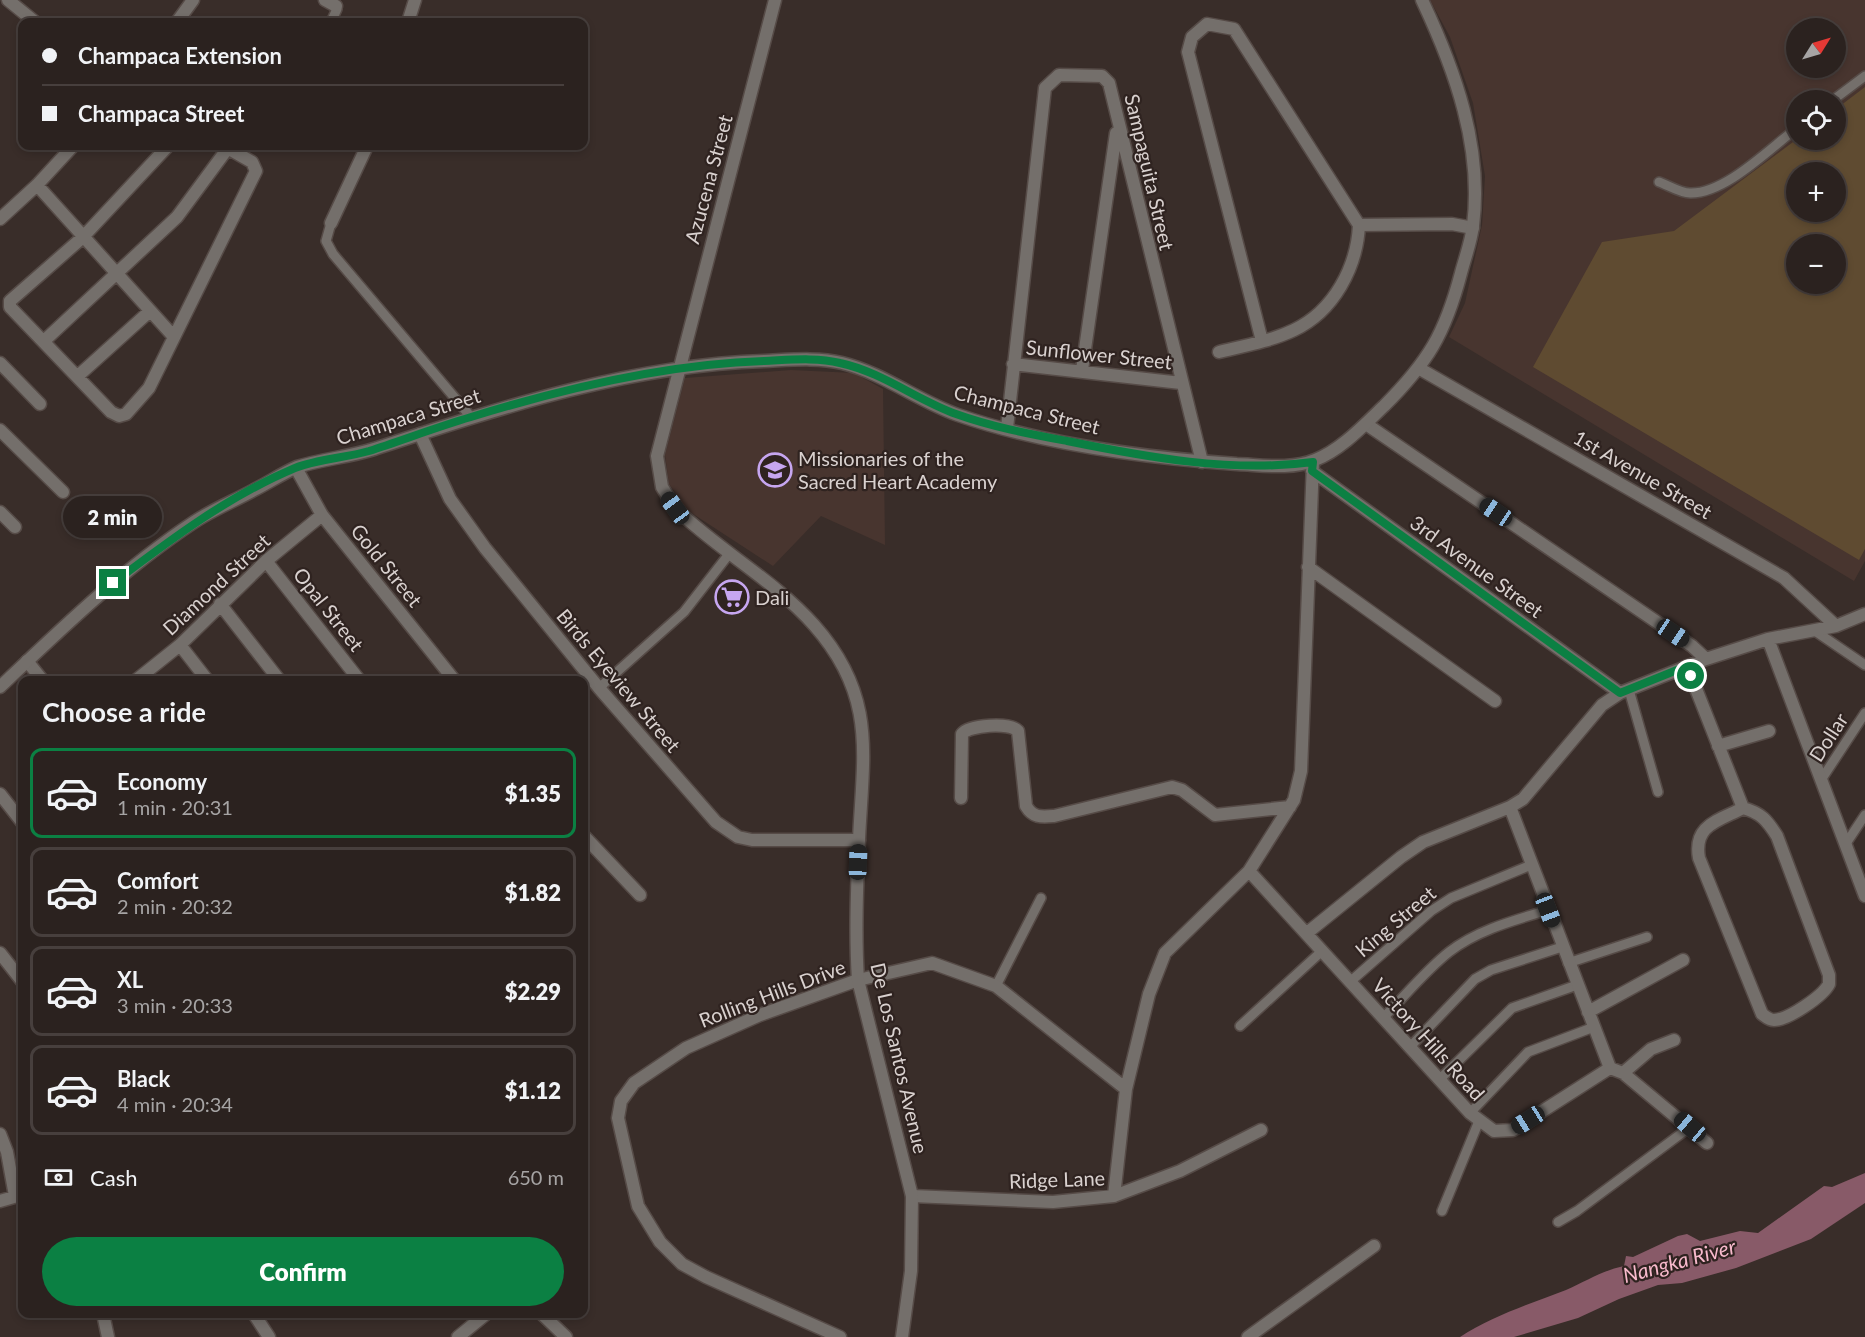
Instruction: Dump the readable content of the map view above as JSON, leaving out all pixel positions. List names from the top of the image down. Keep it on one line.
{"streets":{"street":["Sampaguita Street","Azucena Street","Sunflower Street","Champaca Street","1st Avenue Street","Gold Street","3rd Avenue Street","Diamond Street","Opal Street","Birds Eyeview Street","Rolling Hills Drive","Victory Hills Road","De Los Santos Avenue","Ridge Lane"],"lane":["Dollar","King Street"]},"crossings":[["Sampaguita Street","Sunflower Street"],["Sampaguita Street","Champaca Street"],["Azucena Street","Champaca Street"],["Azucena Street","De Los Santos Avenue"],["Champaca Street","1st Avenue Street"],["Champaca Street","Gold Street"],["Champaca Street","3rd Avenue Street"],["Champaca Street","Birds Eyeview Street"],["Champaca Street","De Los Santos Avenue"],["Gold Street","Diamond Street"],["Diamond Street","Opal Street"],["Birds Eyeview Street","De Los Santos Avenue"],["King Street","Victory Hills Road"],["Rolling Hills Drive","De Los Santos Avenue"],["De Los Santos Avenue","Ridge Lane"]],"water":["Nangka River"],"places":{"school or university":["Missionaries of the Sacred Heart Academy"],"supermarket":["Dali"]},"north":"top right","page":{"map_buttons":["+","−"],"banner":["Champaca Extension","Champaca Street"],"bubble":"2 min","heading":"Choose a ride","list":[{"name":"Economy","note":"1 min · 20:31","value":"$1.35"},{"name":"Comfort","note":"2 min · 20:32","value":"$1.82"},{"name":"XL","note":"3 min · 20:33","value":"$2.29"},{"name":"Black","note":"4 min · 20:34","value":"$1.12"}],"pay":["Cash","650 m"],"buttons":"Confirm"}}
